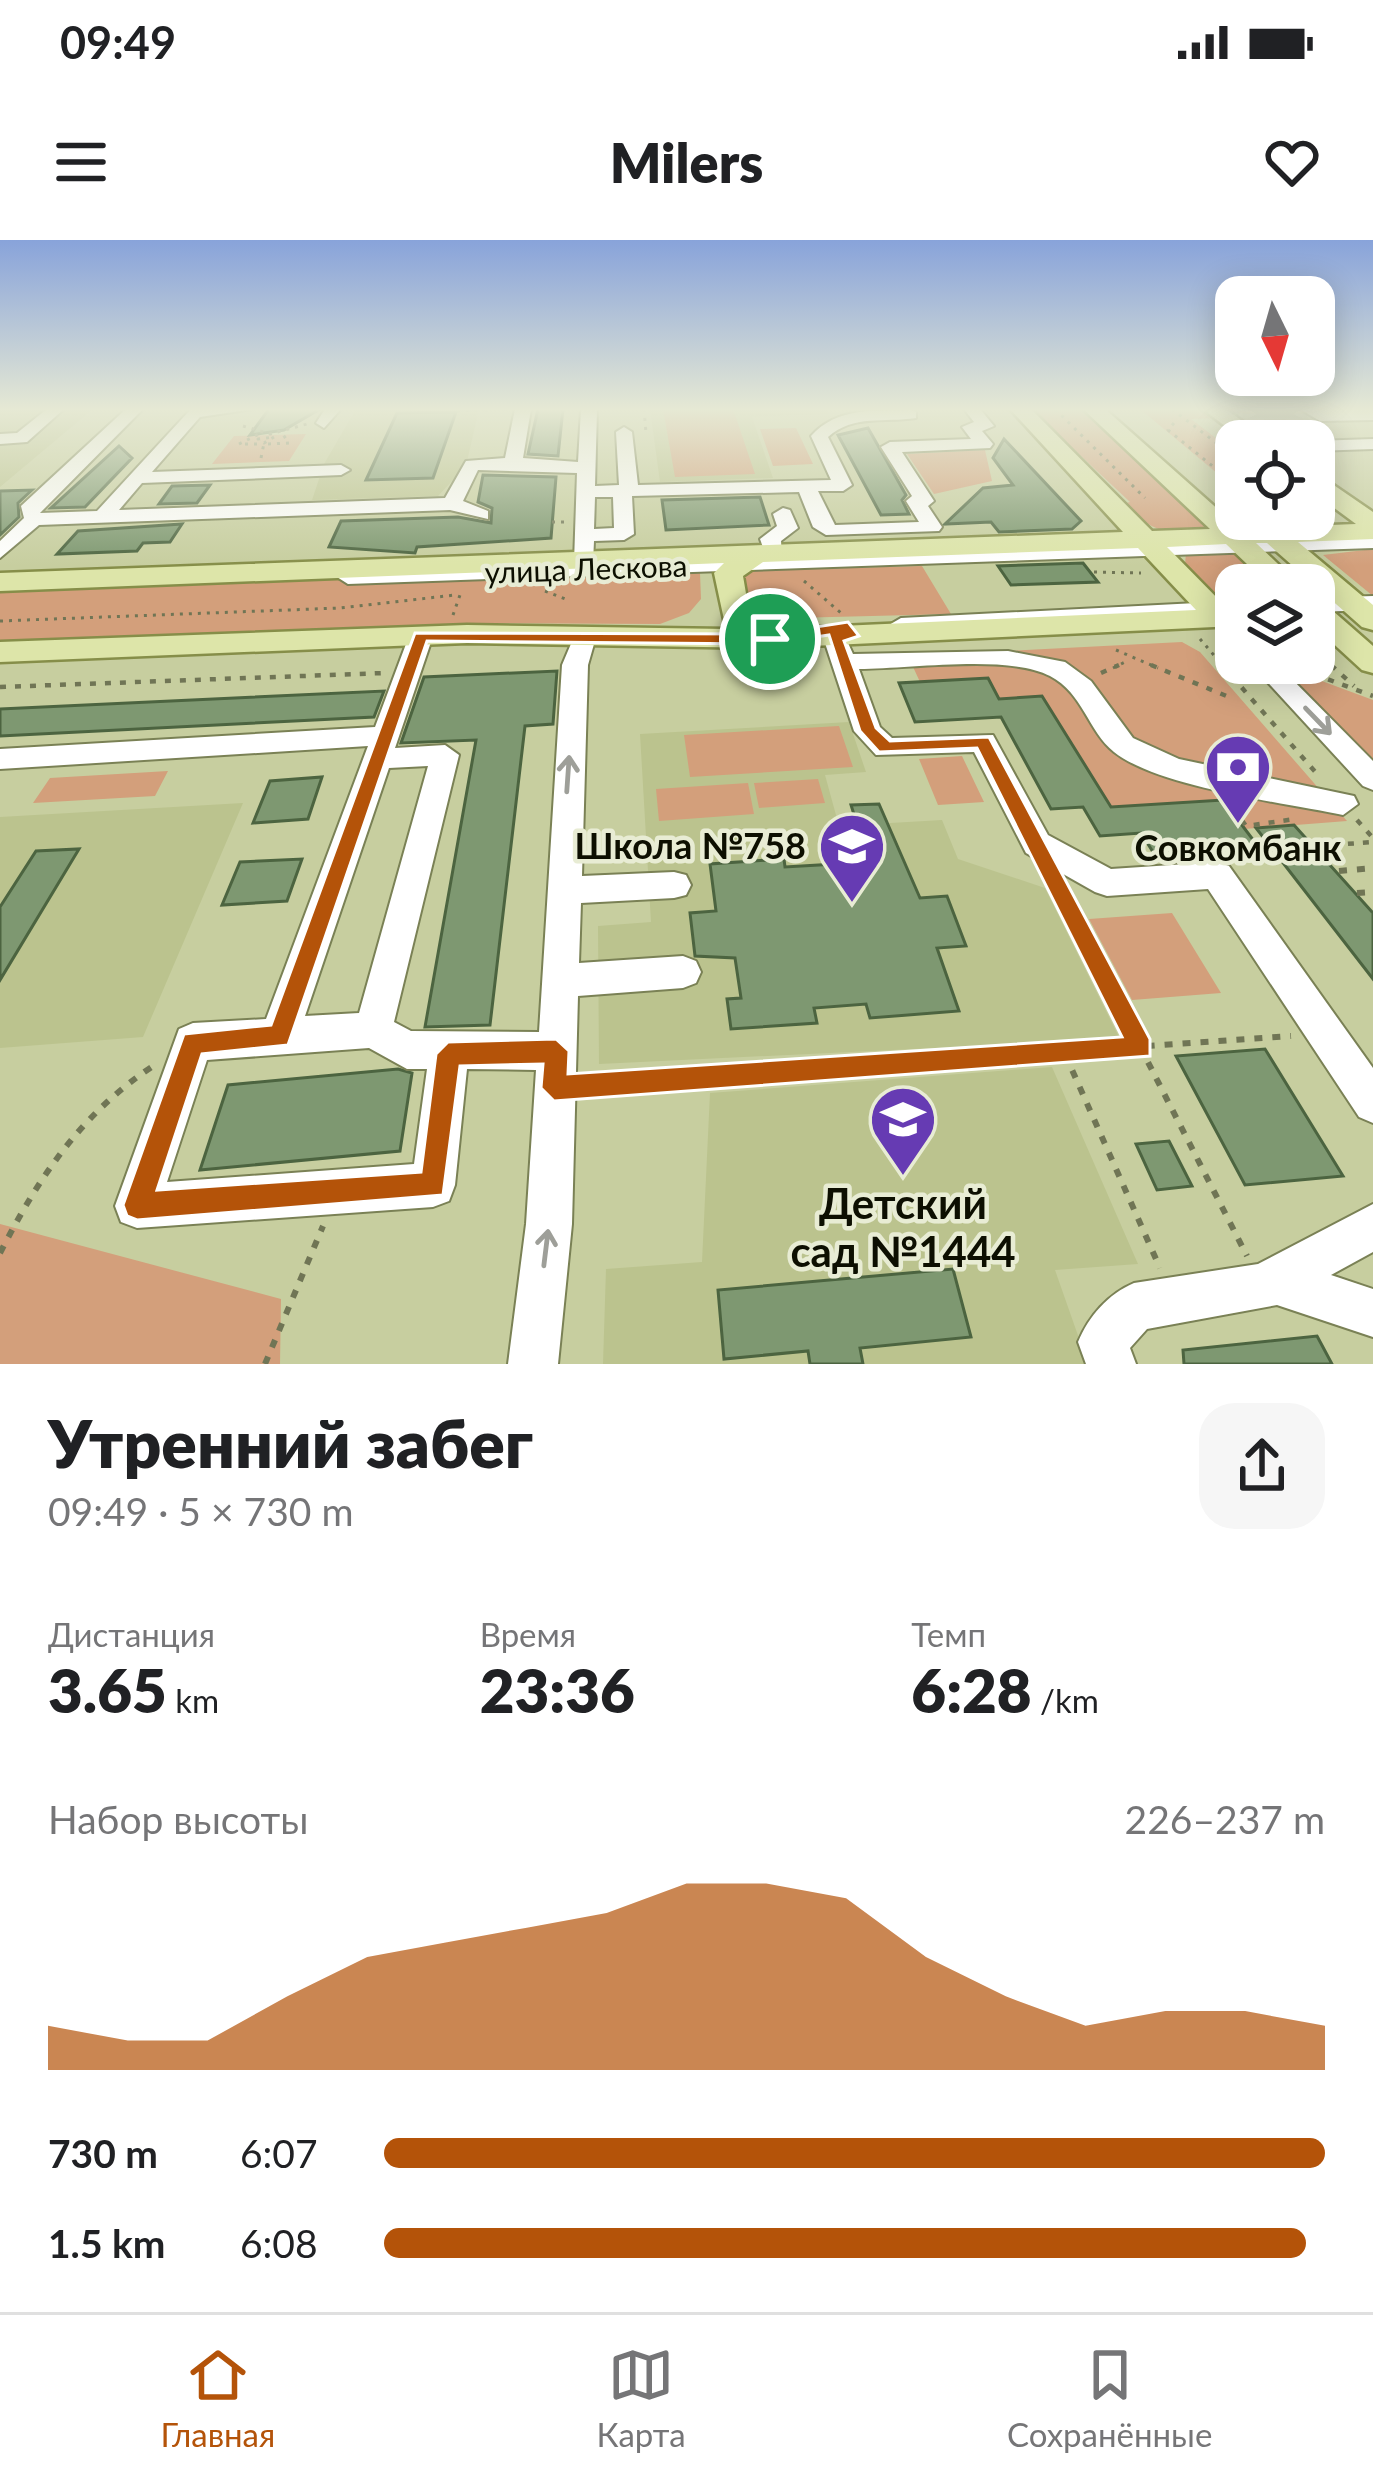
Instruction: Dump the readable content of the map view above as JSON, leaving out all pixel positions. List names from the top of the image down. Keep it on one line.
{"streets":{"main road":["улица Лескова"]},"places":{"bank":["Совкомбанк"],"school or university":["Школа №758","Детский сад №1444"]},"north":"bottom","page":{"status":"09:49","header":"Milers","heading":["Утренний забег","09:49 · 5 × 730 m"],"stats":[["Дистанция","3.65 km"],["Время","23:36"],["Темп","6:28 /km"]],"chart":["Набор высоты","226–237 m"],"list":[{"name":"730 m","note":"6:07"},{"name":"1.5 km","note":"6:08"}],"tabs":["Главная","Карта","Сохранённые"]}}
